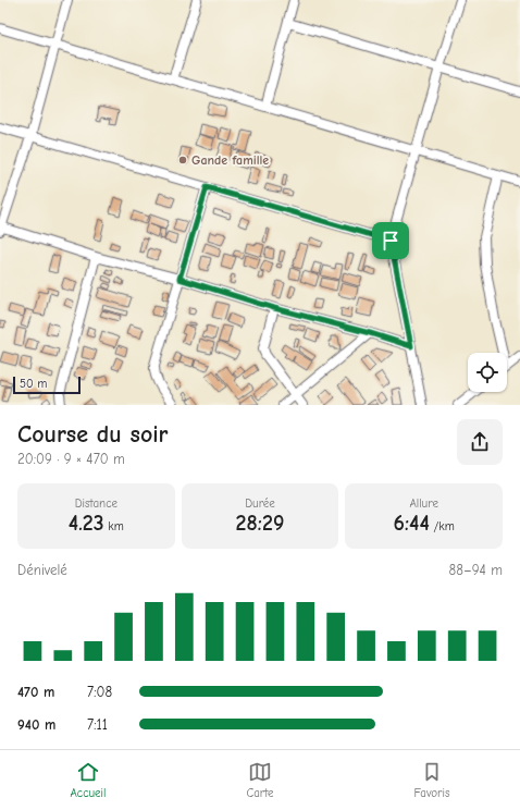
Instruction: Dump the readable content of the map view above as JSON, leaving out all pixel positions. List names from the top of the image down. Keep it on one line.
{"places":["Gande famille"],"scale_bar":"50 m","page":{"scale":"50 m","heading":["Course du soir","20:09 · 9 × 470 m"],"stats":[["Distance","4.23 km"],["Durée","28:29"],["Allure","6:44 /km"]],"chart":["Dénivelé","88–94 m"],"list":[{"name":"470 m","note":"7:08"},{"name":"940 m","note":"7:11"}],"tabs":["Accueil","Carte","Favoris"]}}
